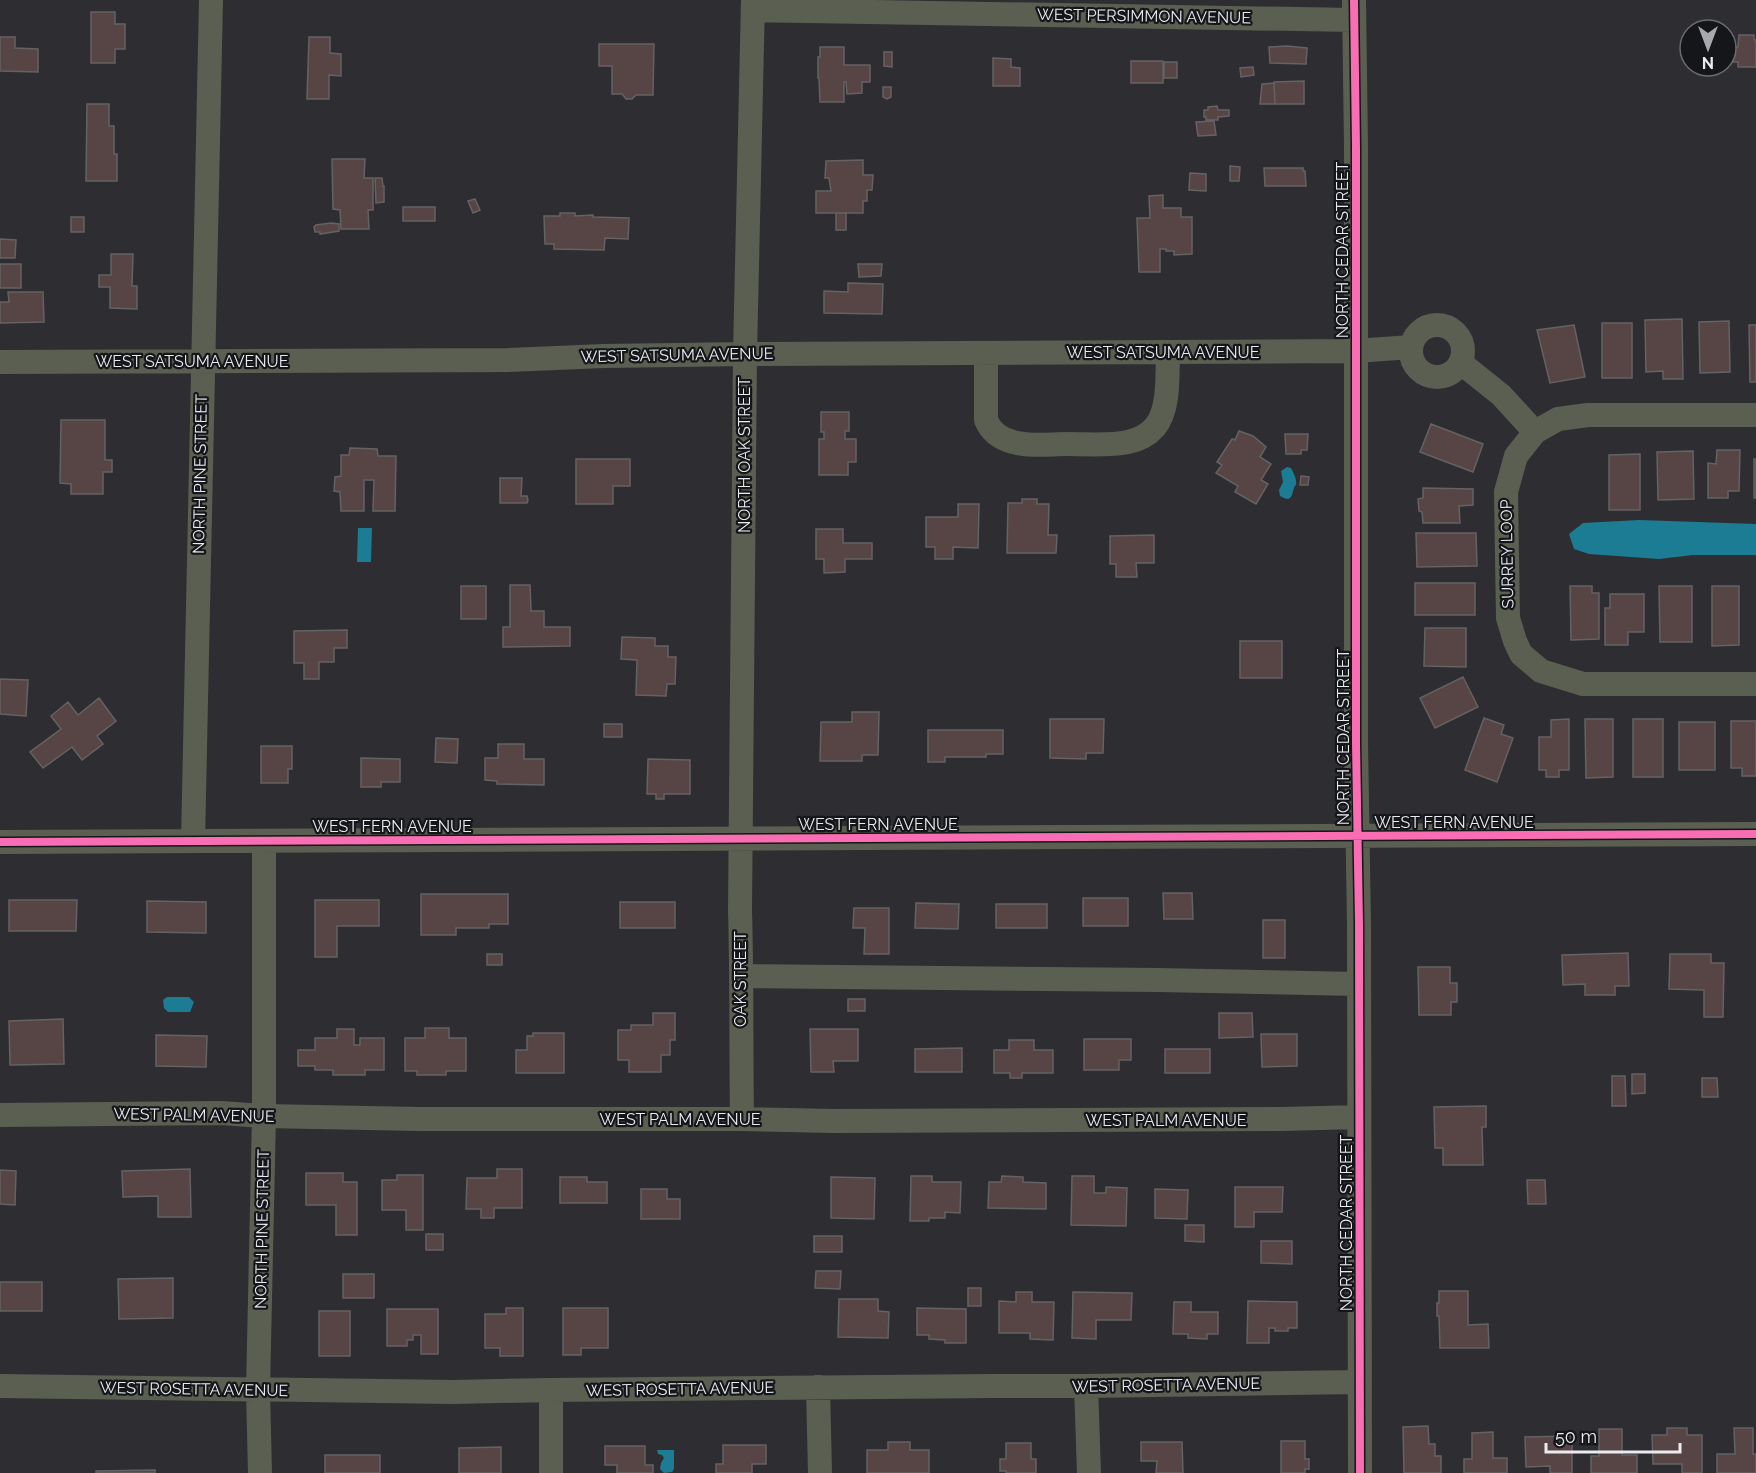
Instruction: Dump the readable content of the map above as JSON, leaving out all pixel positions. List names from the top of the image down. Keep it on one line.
{"streets":{"street":["WEST PERSIMMON AVENUE","NORTH CEDAR STREET","WEST SATSUMA AVENUE","NORTH OAK STREET","NORTH PINE STREET","SURREY LOOP","WEST FERN AVENUE","OAK STREET","WEST PALM AVENUE","WEST ROSETTA AVENUE"]},"crossings":[["WEST PERSIMMON AVENUE","NORTH CEDAR STREET"],["WEST PERSIMMON AVENUE","NORTH OAK STREET"],["NORTH CEDAR STREET","WEST SATSUMA AVENUE"],["NORTH CEDAR STREET","WEST FERN AVENUE"],["NORTH CEDAR STREET","WEST PALM AVENUE"],["NORTH CEDAR STREET","WEST ROSETTA AVENUE"],["WEST SATSUMA AVENUE","NORTH OAK STREET"],["WEST SATSUMA AVENUE","NORTH PINE STREET"],["NORTH OAK STREET","WEST FERN AVENUE"],["NORTH OAK STREET","OAK STREET"],["NORTH PINE STREET","WEST FERN AVENUE"],["NORTH PINE STREET","WEST PALM AVENUE"],["NORTH PINE STREET","WEST ROSETTA AVENUE"],["WEST FERN AVENUE","OAK STREET"],["OAK STREET","WEST PALM AVENUE"]],"scale_bar":"50 m","north":"bottom"}
